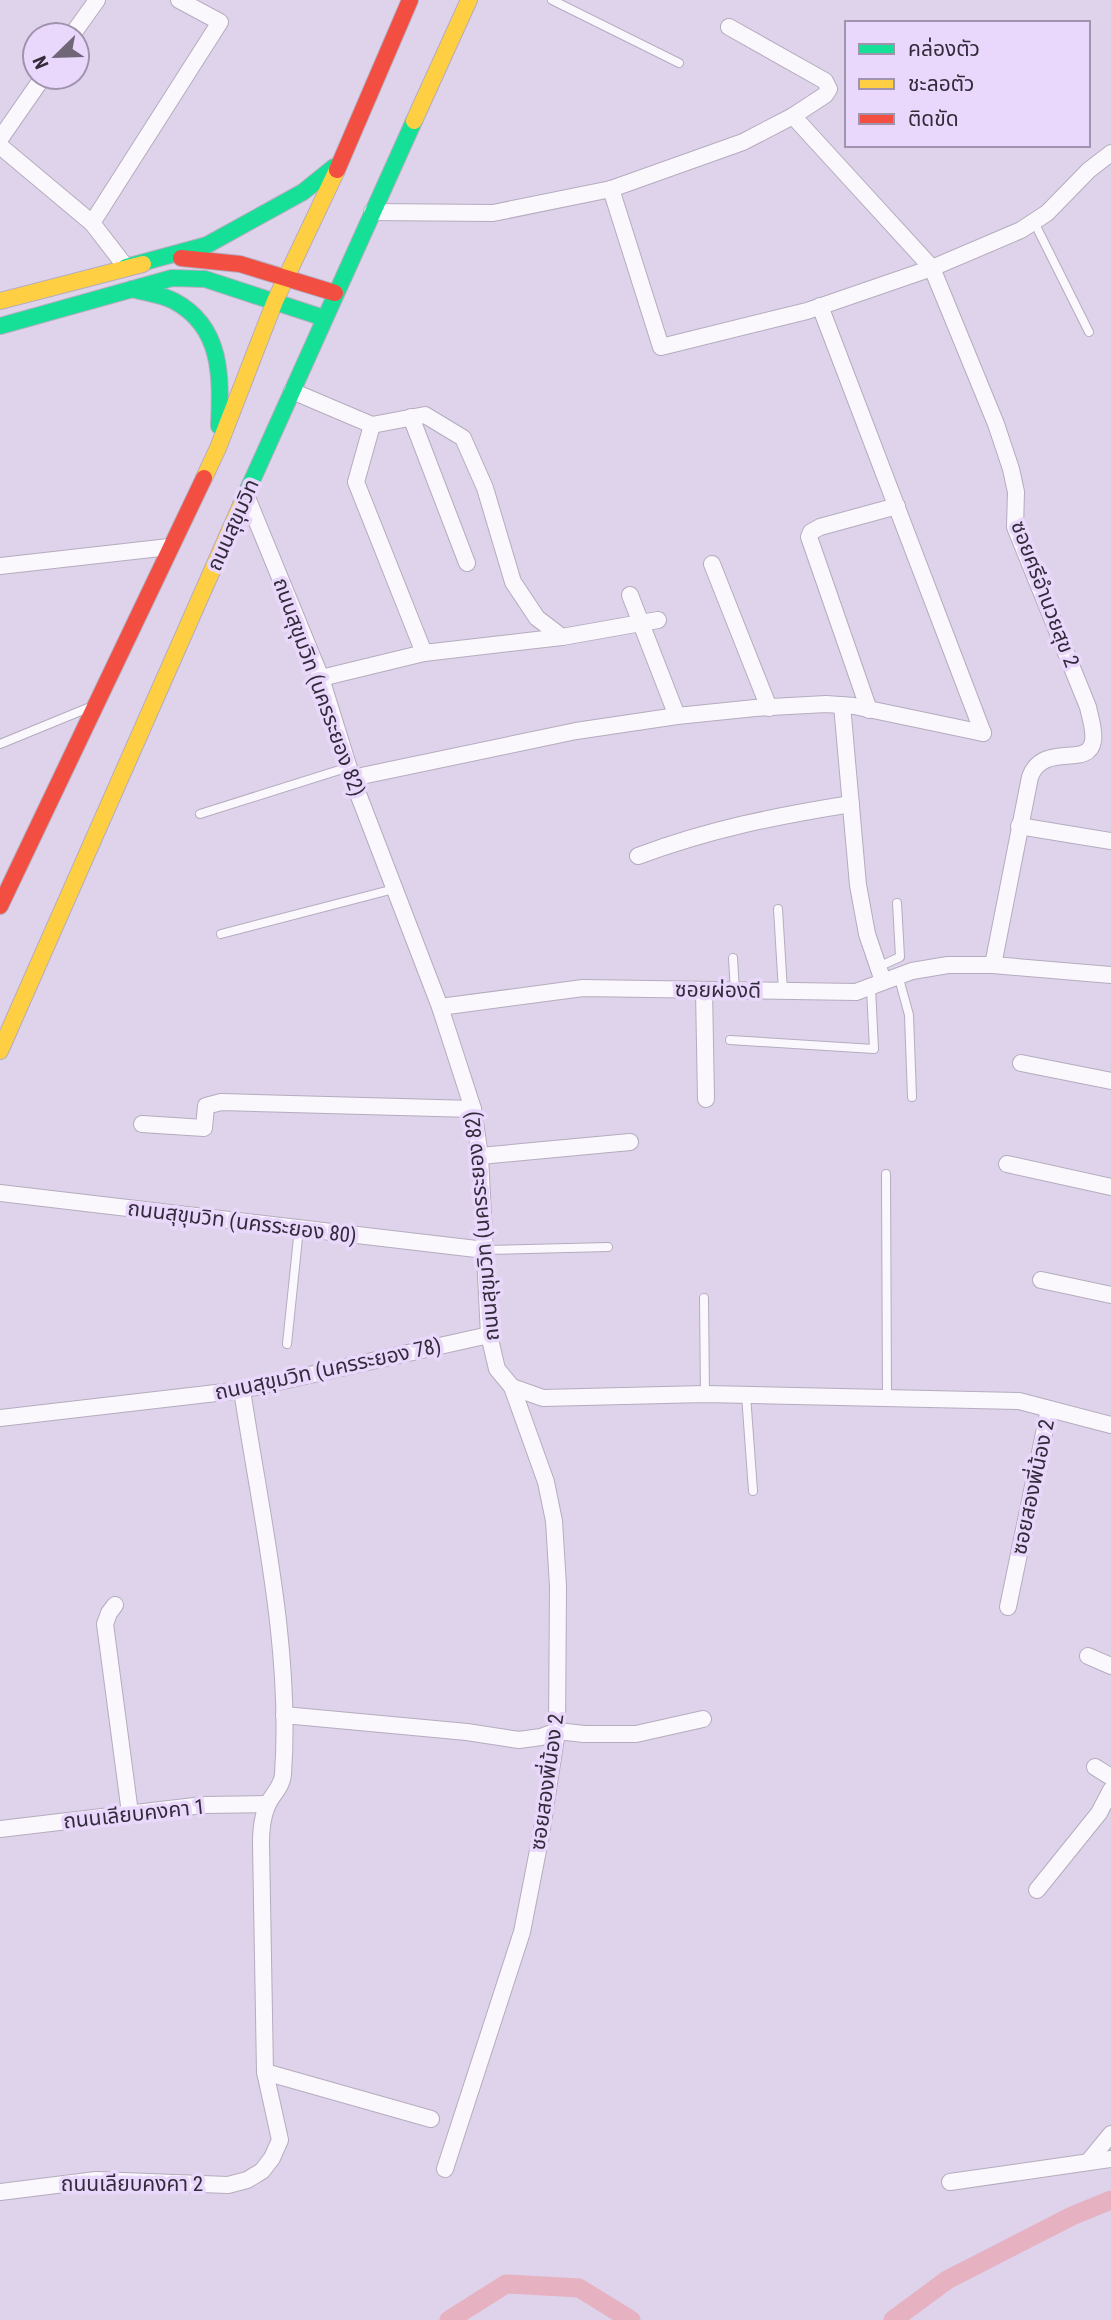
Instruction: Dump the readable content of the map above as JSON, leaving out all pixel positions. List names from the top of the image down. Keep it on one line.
{"streets":{"main road":["ถนนสุขุมวิท"],"street":["ซอยศรีอำนวยสุข 2","ถนนสุขุมวิท (นครระยอง 82)","ซอยผ่องดี","ถนนสุขุมวิท (นครระยอง 80)","ถนนสุขุมวิท (นครระยอง 78)","ซอยสองพี่น้อง 2","ถนนเลียบคงคา 1","ถนนเลียบคงคา 2"]},"crossings":[["ถนนสุขุมวิท","ถนนสุขุมวิท (นครระยอง 82)"],["ซอยศรีอำนวยสุข 2","ซอยผ่องดี"],["ถนนสุขุมวิท (นครระยอง 82)","ซอยผ่องดี"],["ถนนสุขุมวิท (นครระยอง 82)","ถนนสุขุมวิท (นครระยอง 80)"],["ถนนสุขุมวิท (นครระยอง 82)","ถนนสุขุมวิท (นครระยอง 78)"],["ถนนสุขุมวิท (นครระยอง 82)","ซอยสองพี่น้อง 2"]],"legend":["คล่องตัว","ชะลอตัว","ติดขัด"],"north":"bottom left"}
